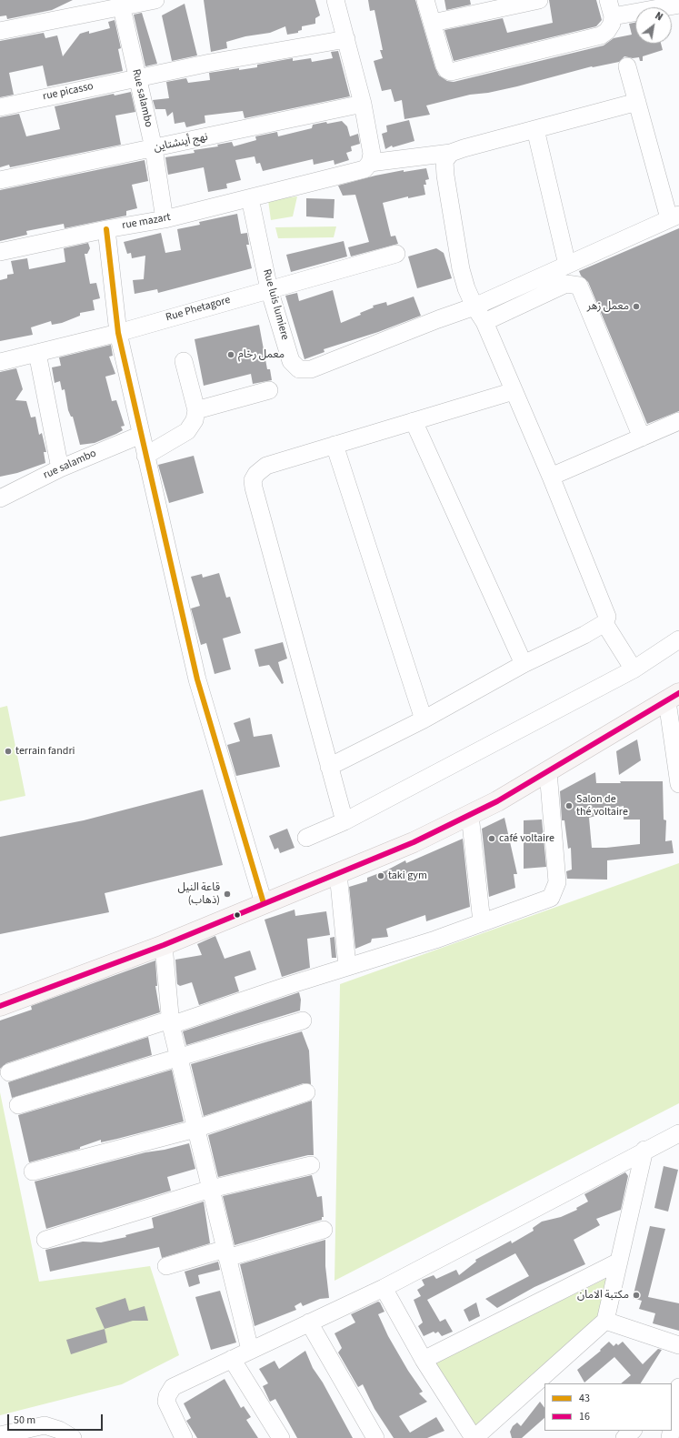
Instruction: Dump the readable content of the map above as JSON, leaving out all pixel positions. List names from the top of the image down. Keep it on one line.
{"streets":{"street":["rue picasso","Rue salambo","نهج أينشتاين","rue mazart","Rue luis lumiere","Rue Phetagore","rue salambo"]},"crossings":[["rue picasso","Rue salambo"],["Rue salambo","نهج أينشتاين"],["Rue salambo","rue mazart"],["rue mazart","Rue luis lumiere"],["Rue luis lumiere","Rue Phetagore"]],"places":["معمل زهر","معمل رخام","terrain fandri","Salon de thé voltaire","café voltaire","taki gym","قاعة النيل (ذهاب)","مكتبة الامان"],"lines":["transit line 43","transit line 16"],"legend":["43","16"],"scale_bar":"50 m","north":"top right"}
